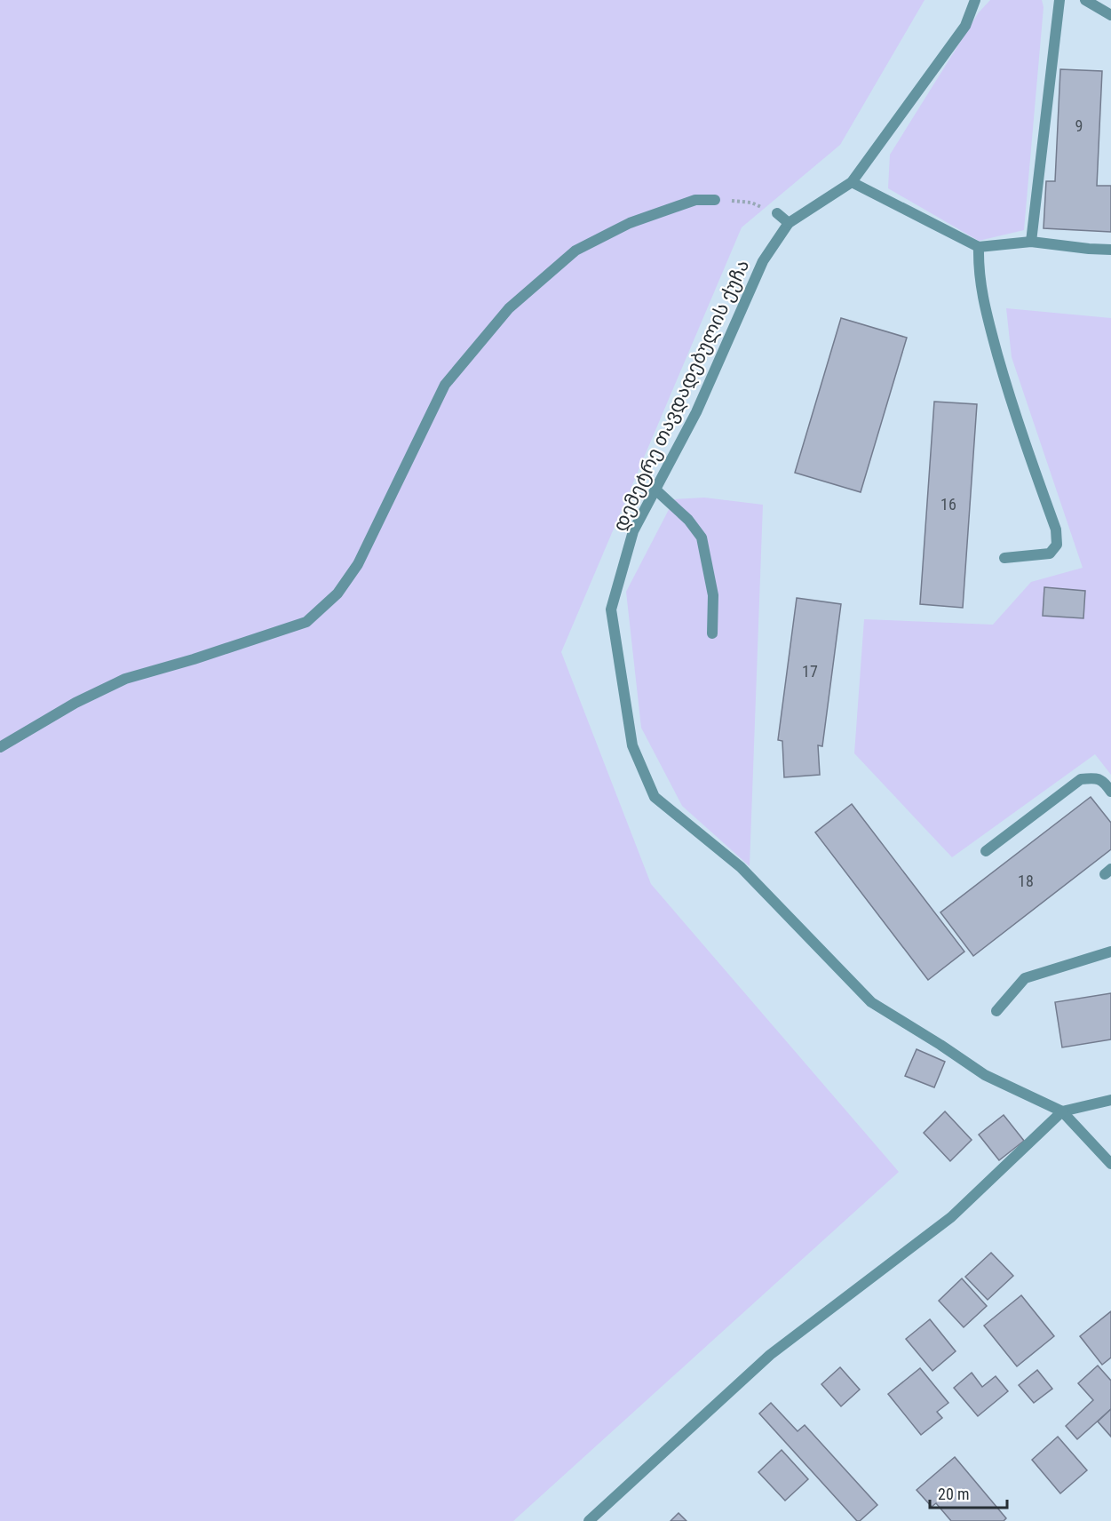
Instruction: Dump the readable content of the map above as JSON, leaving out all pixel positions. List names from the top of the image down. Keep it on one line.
{"streets":{"street":["დემეტრე თავდადებულის ქუჩა"]},"house_numbers":["9","16","17","18"],"scale_bar":"20 m"}
